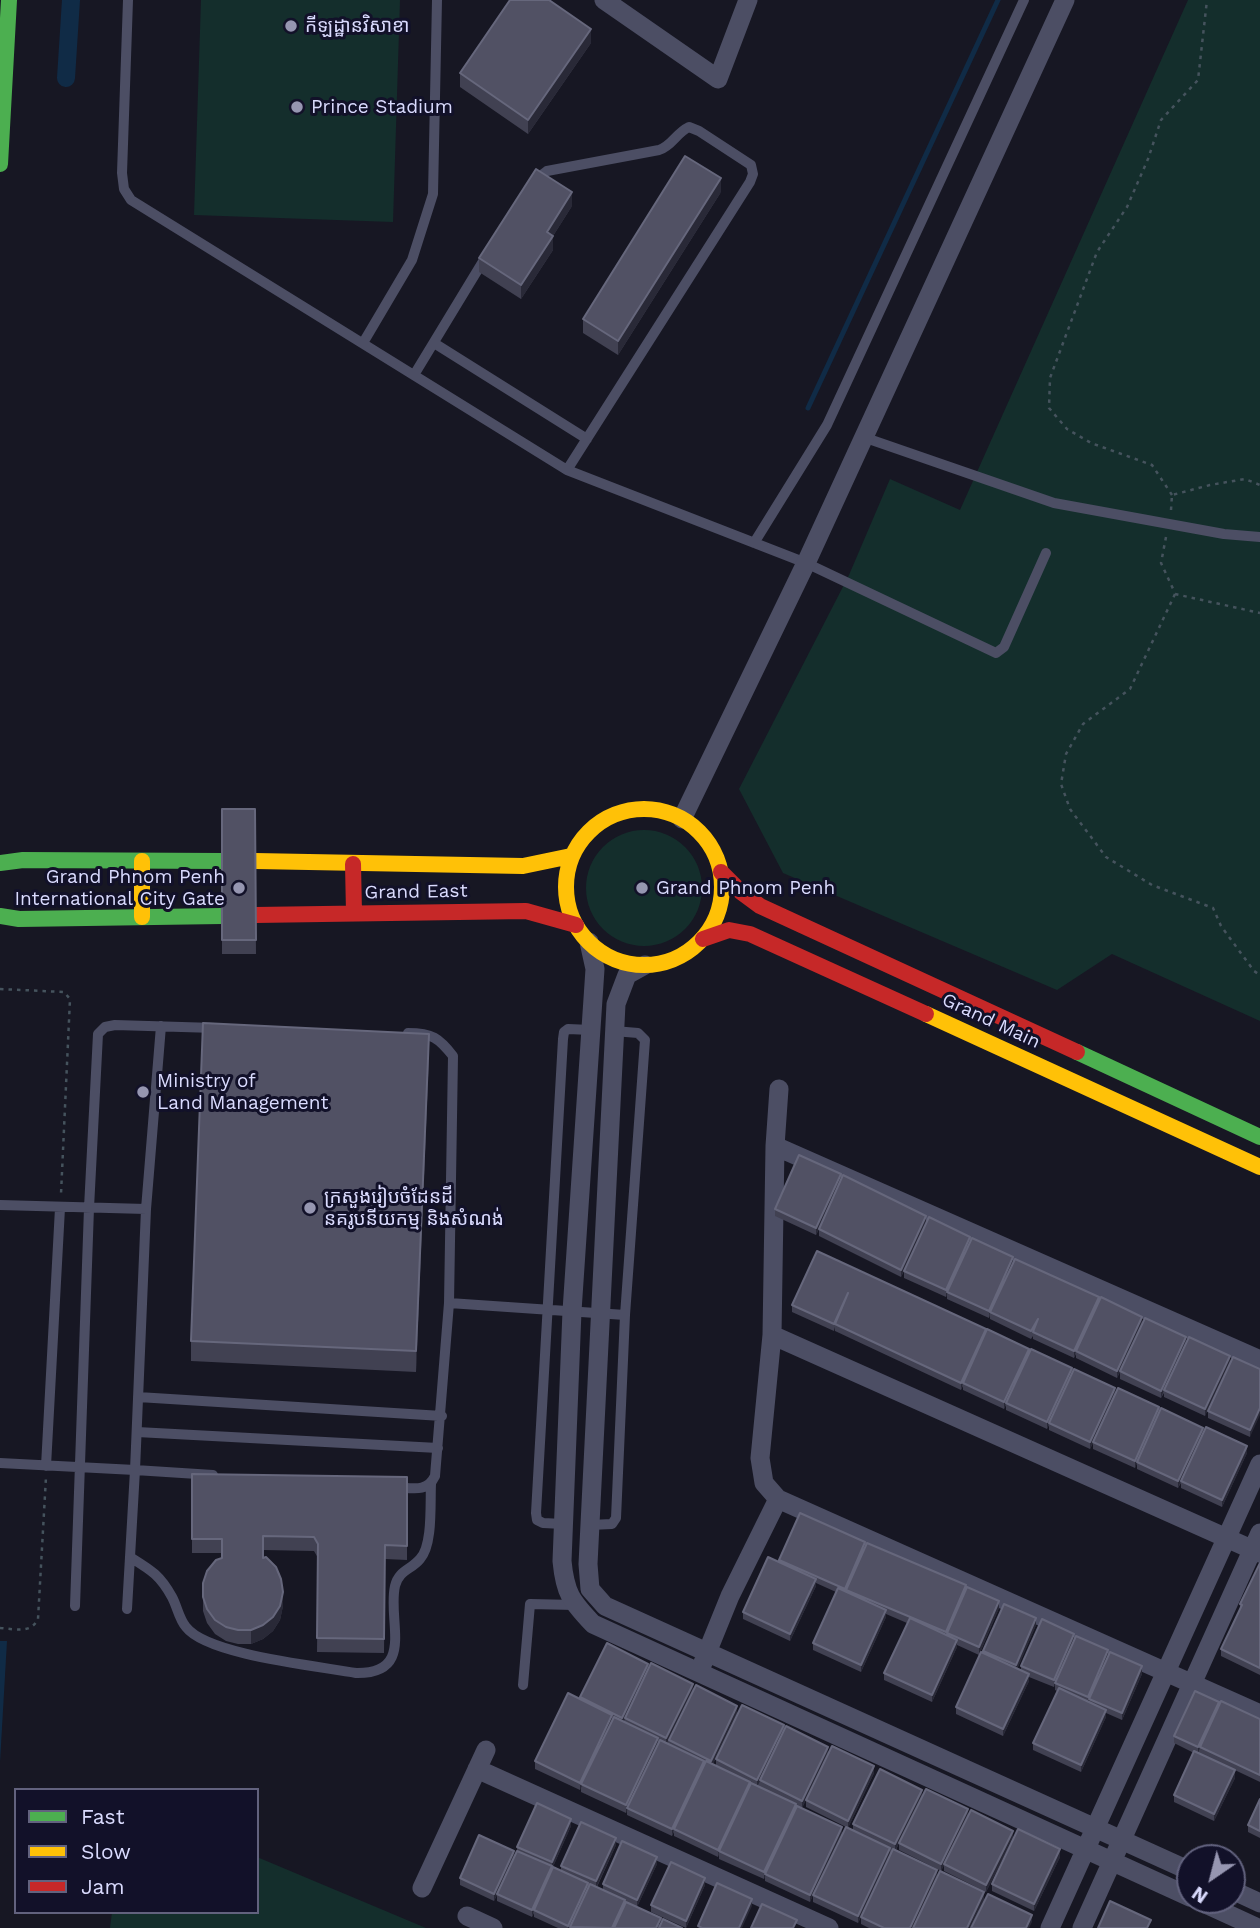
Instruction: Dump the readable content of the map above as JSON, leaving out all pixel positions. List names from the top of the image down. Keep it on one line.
{"streets":{"street":["Grand East","Grand Main"]},"crossings":[["Grand East","Grand Main"]],"places":["កីឡដ្ឋានវិសាខា","Prince Stadium","Grand Phnom Penh International City Gate","Grand Phnom Penh","Ministry of Land Management","ក្រសួងរៀបចំដែនដី នគរូបនីយកម្ម និងសំណង់"],"legend":["Fast","Slow","Jam"],"north":"bottom left"}
